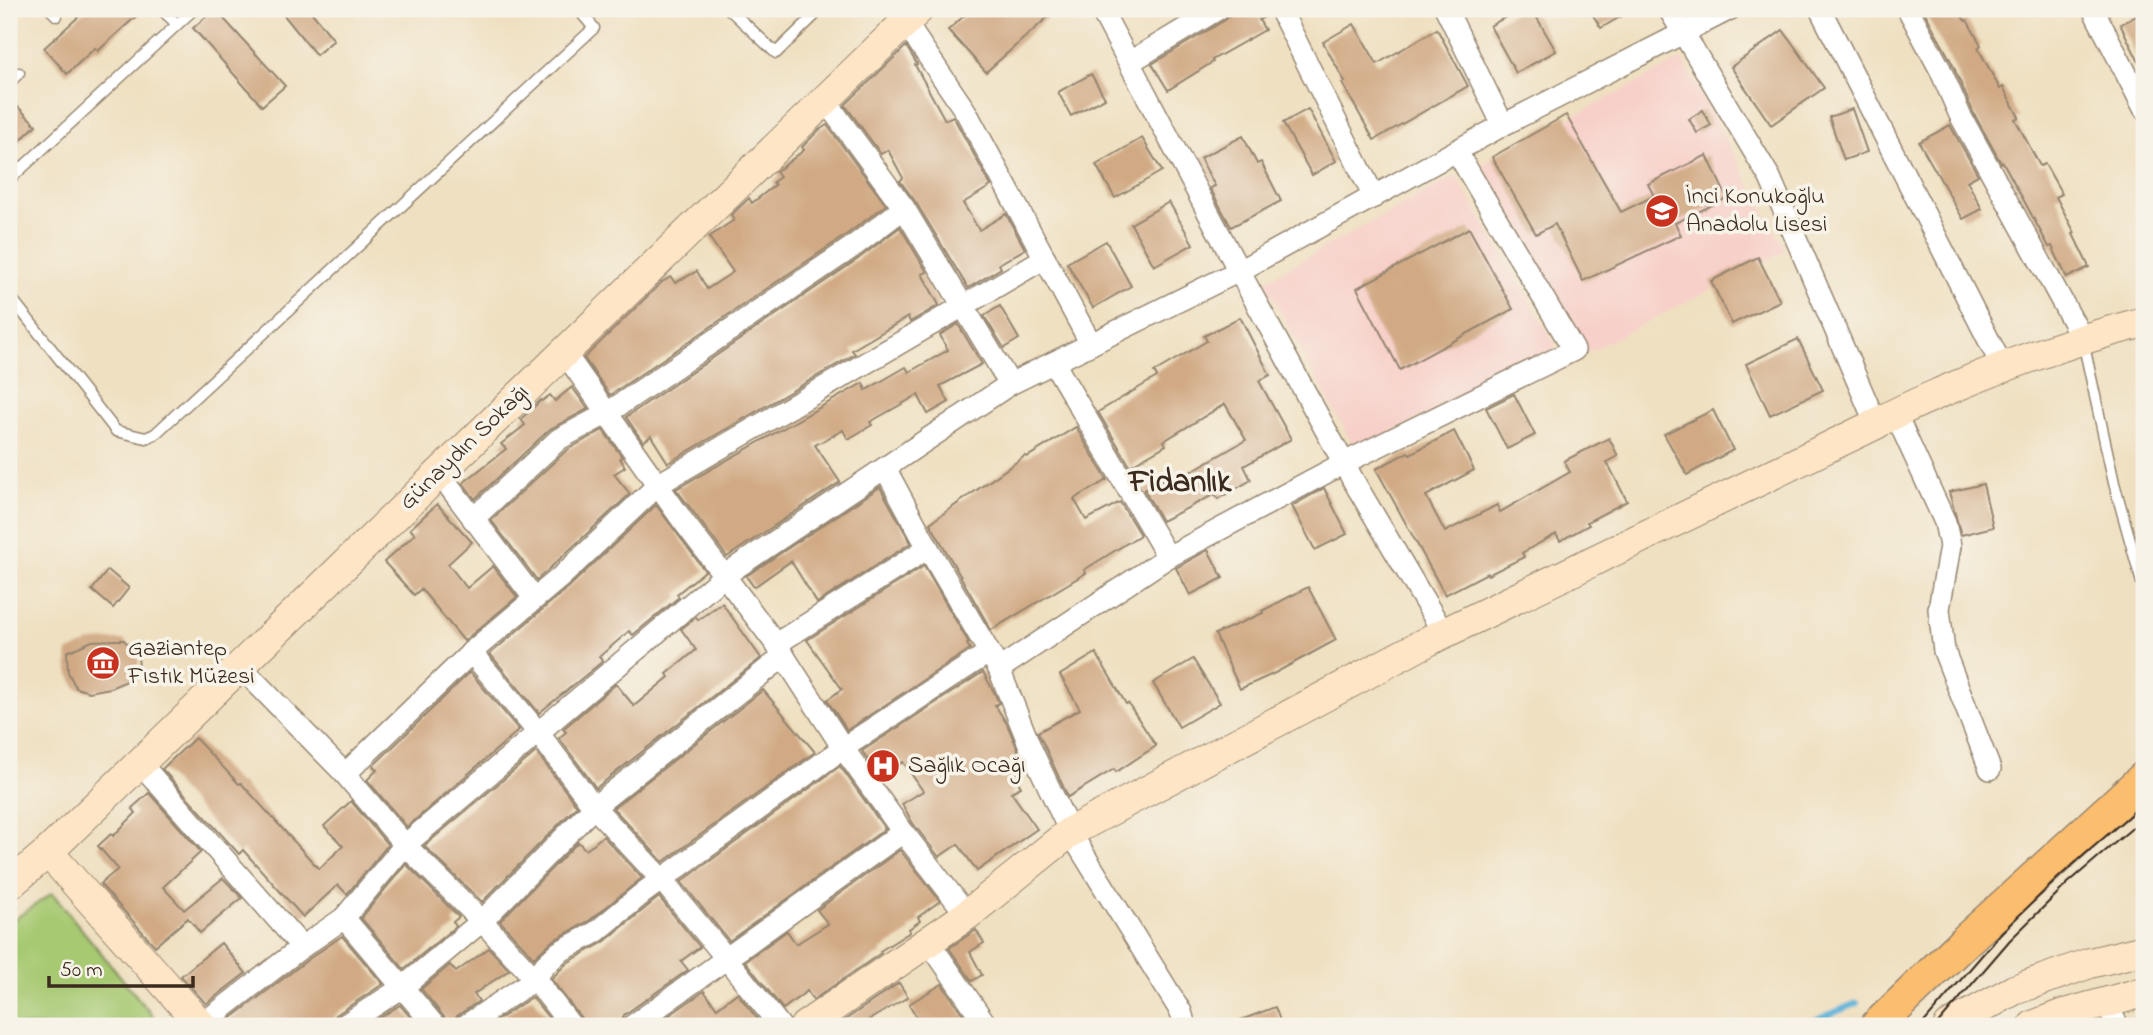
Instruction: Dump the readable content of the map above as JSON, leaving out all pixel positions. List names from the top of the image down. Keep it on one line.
{"streets":{"street":["Günaydın Sokağı"]},"districts":["Fidanlık"],"places":{"school or university":["İnci Konukoğlu Anadolu Lisesi"],"museum":["Gaziantep Fıstık Müzesi"],"hospital":["Sağlık Ocağı"]},"scale_bar":"50 m"}
